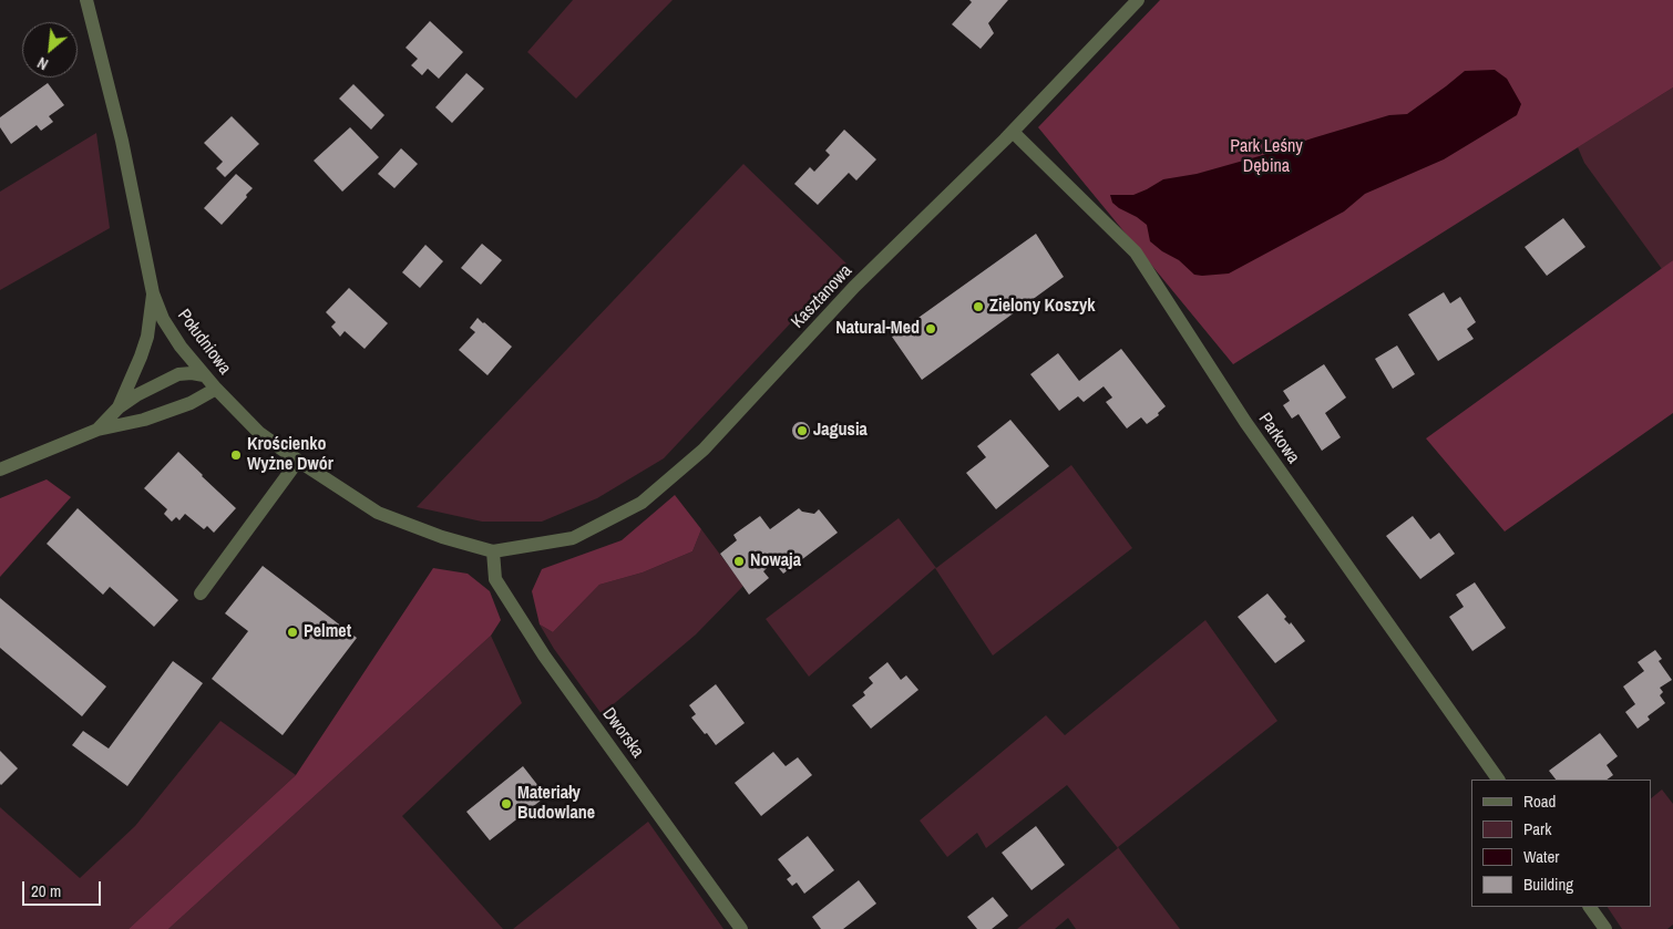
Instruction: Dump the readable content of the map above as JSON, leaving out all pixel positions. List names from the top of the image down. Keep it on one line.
{"streets":{"street":["Kasztanowa","Południowa","Parkowa","Dworska"]},"crossings":[["Kasztanowa","Południowa"],["Kasztanowa","Parkowa"],["Kasztanowa","Dworska"],["Południowa","Dworska"]],"parks":["Park Leśny Dębina"],"places":["Zielony Koszyk","Natural-Med","Jagusia","Krościenko Wyżne Dwór","Nowaja","Pelmet","Materiały Budowlane"],"legend":["Road","Park","Water","Building"],"scale_bar":"20 m","north":"bottom left"}
